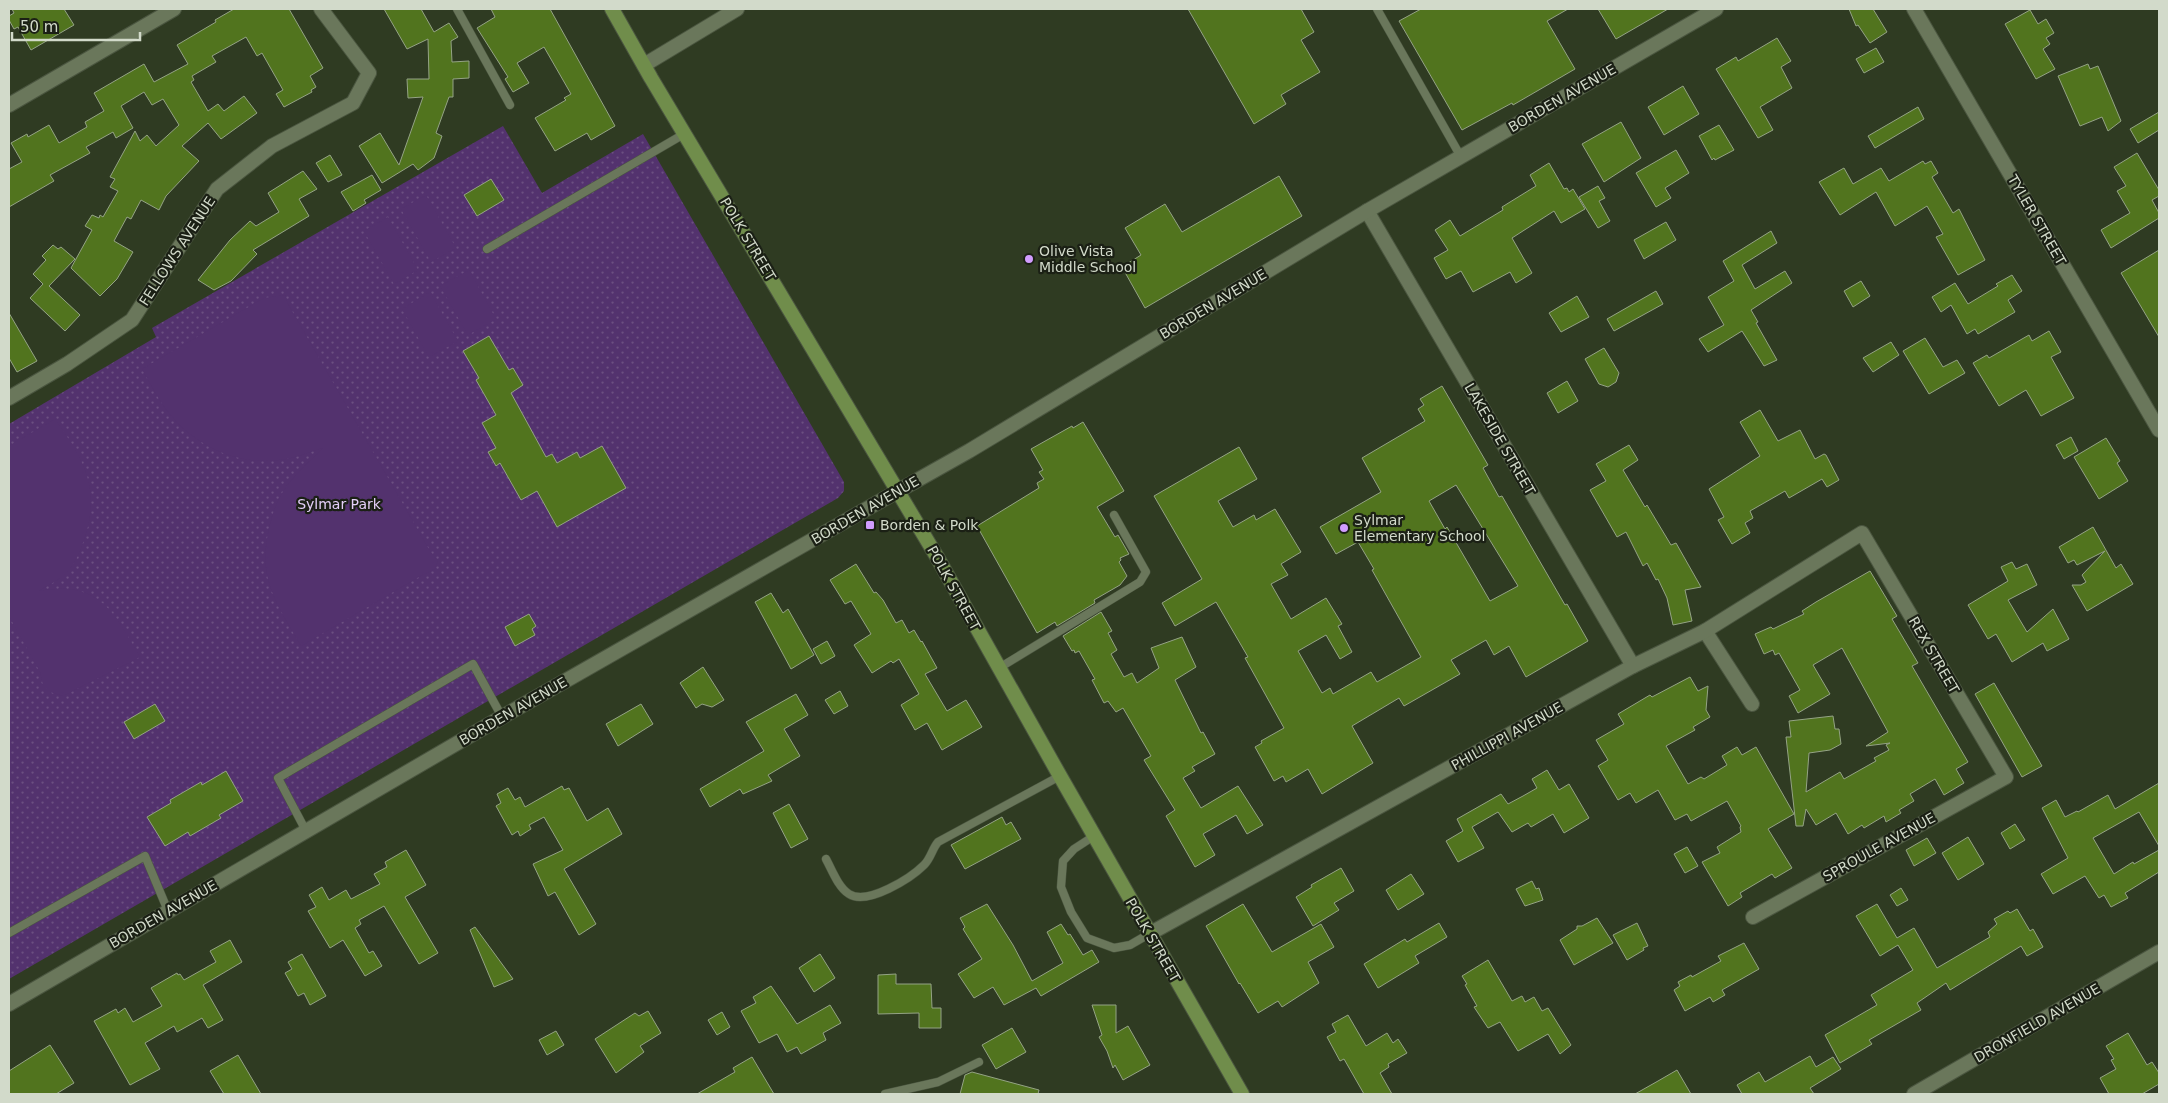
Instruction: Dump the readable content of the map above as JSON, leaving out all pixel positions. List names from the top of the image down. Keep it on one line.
{"streets":{"main road":["POLK STREET"],"street":["BORDEN AVENUE","TYLER STREET","FELLOWS AVENUE","LAKESIDE STREET","REX STREET","PHILLIPPI AVENUE","SPROULE AVENUE","DRONFIELD AVENUE"]},"crossings":[["BORDEN AVENUE","POLK STREET"],["BORDEN AVENUE","LAKESIDE STREET"],["POLK STREET","PHILLIPPI AVENUE"],["LAKESIDE STREET","PHILLIPPI AVENUE"],["REX STREET","PHILLIPPI AVENUE"],["REX STREET","SPROULE AVENUE"]],"parks":["Sylmar Park"],"places":{"other":["Olive Vista Middle School","Sylmar Elementary School"],"transit":["Borden & Polk"]},"scale_bar":"50 m"}
